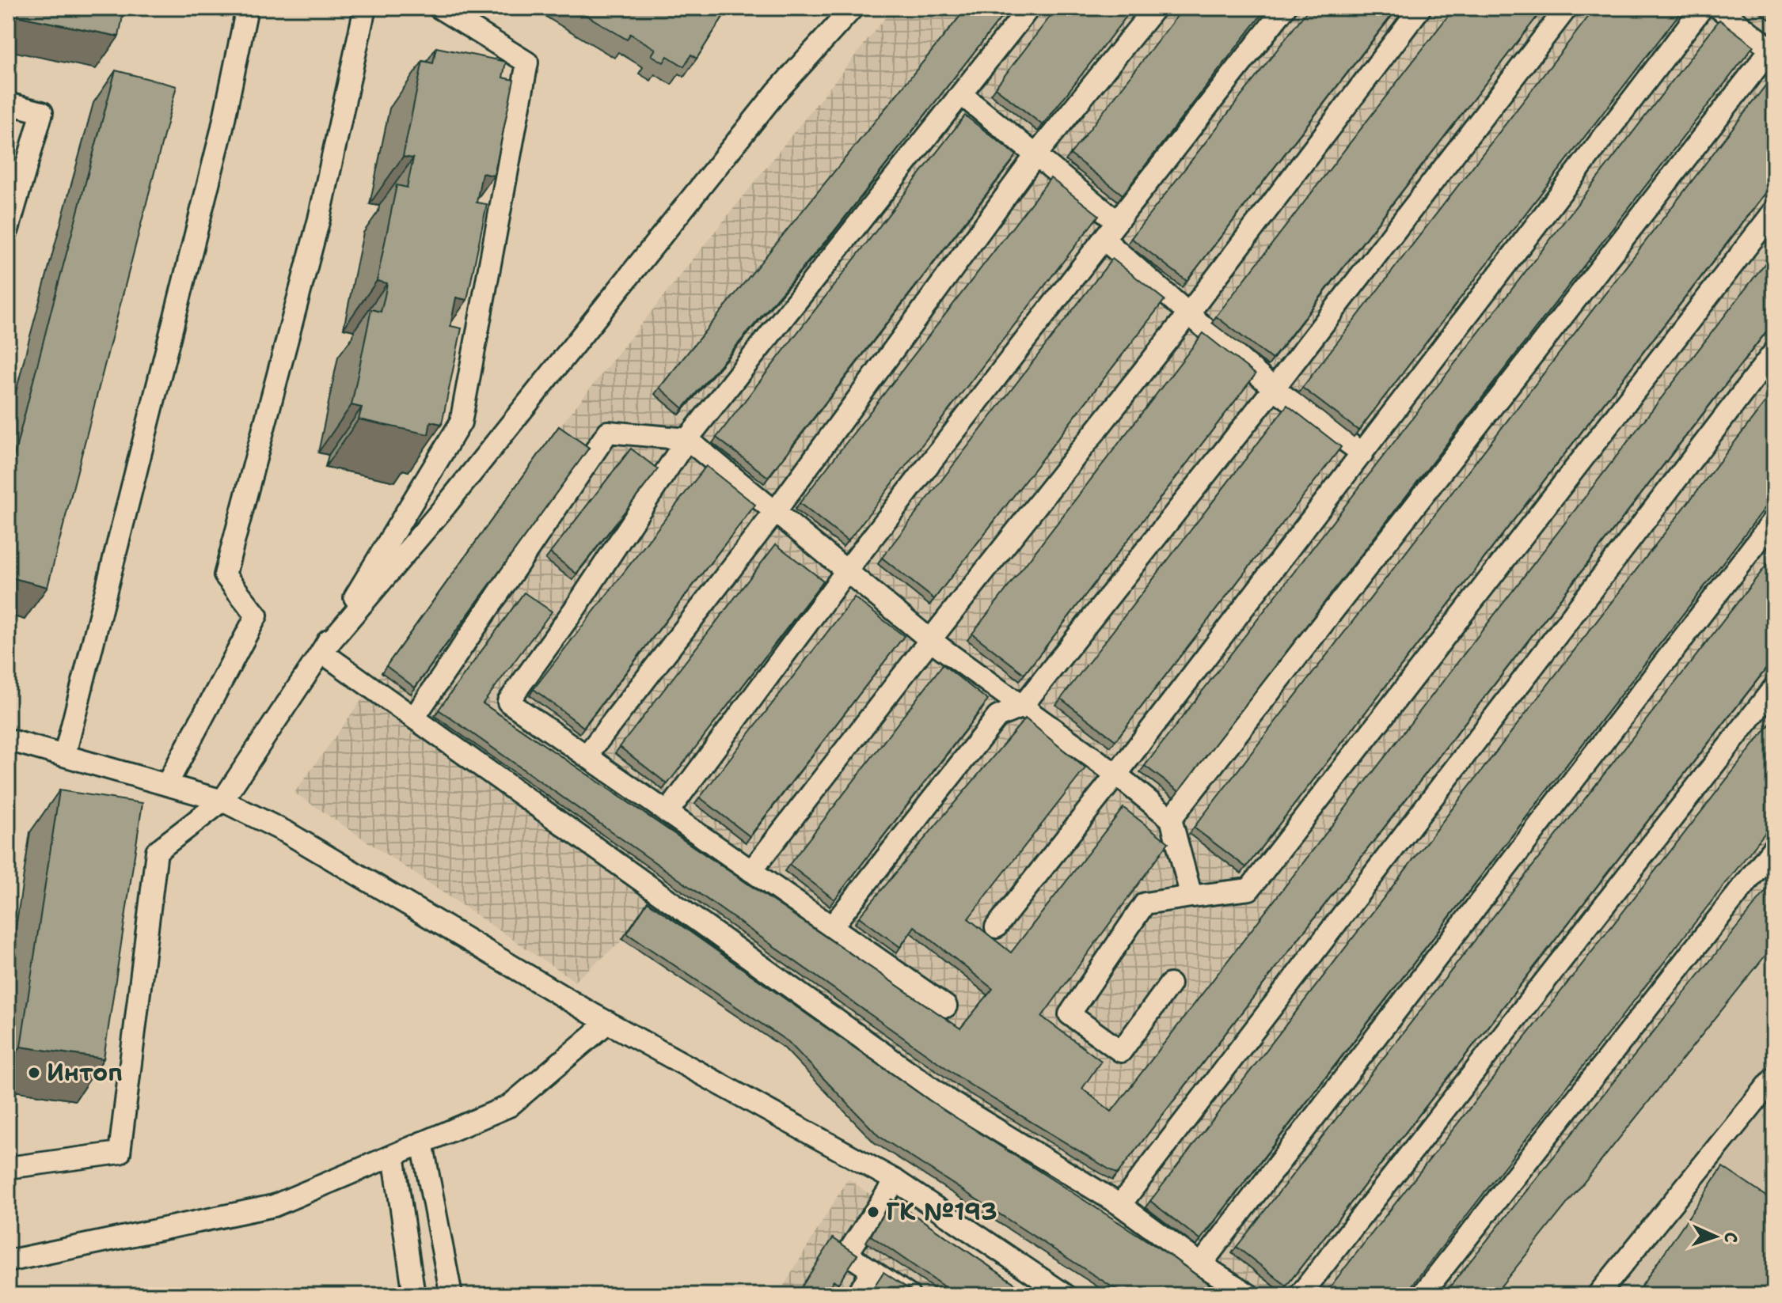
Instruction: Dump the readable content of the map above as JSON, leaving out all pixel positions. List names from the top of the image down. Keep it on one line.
{"places":["Интоп","ГК №193"],"north":"right"}
